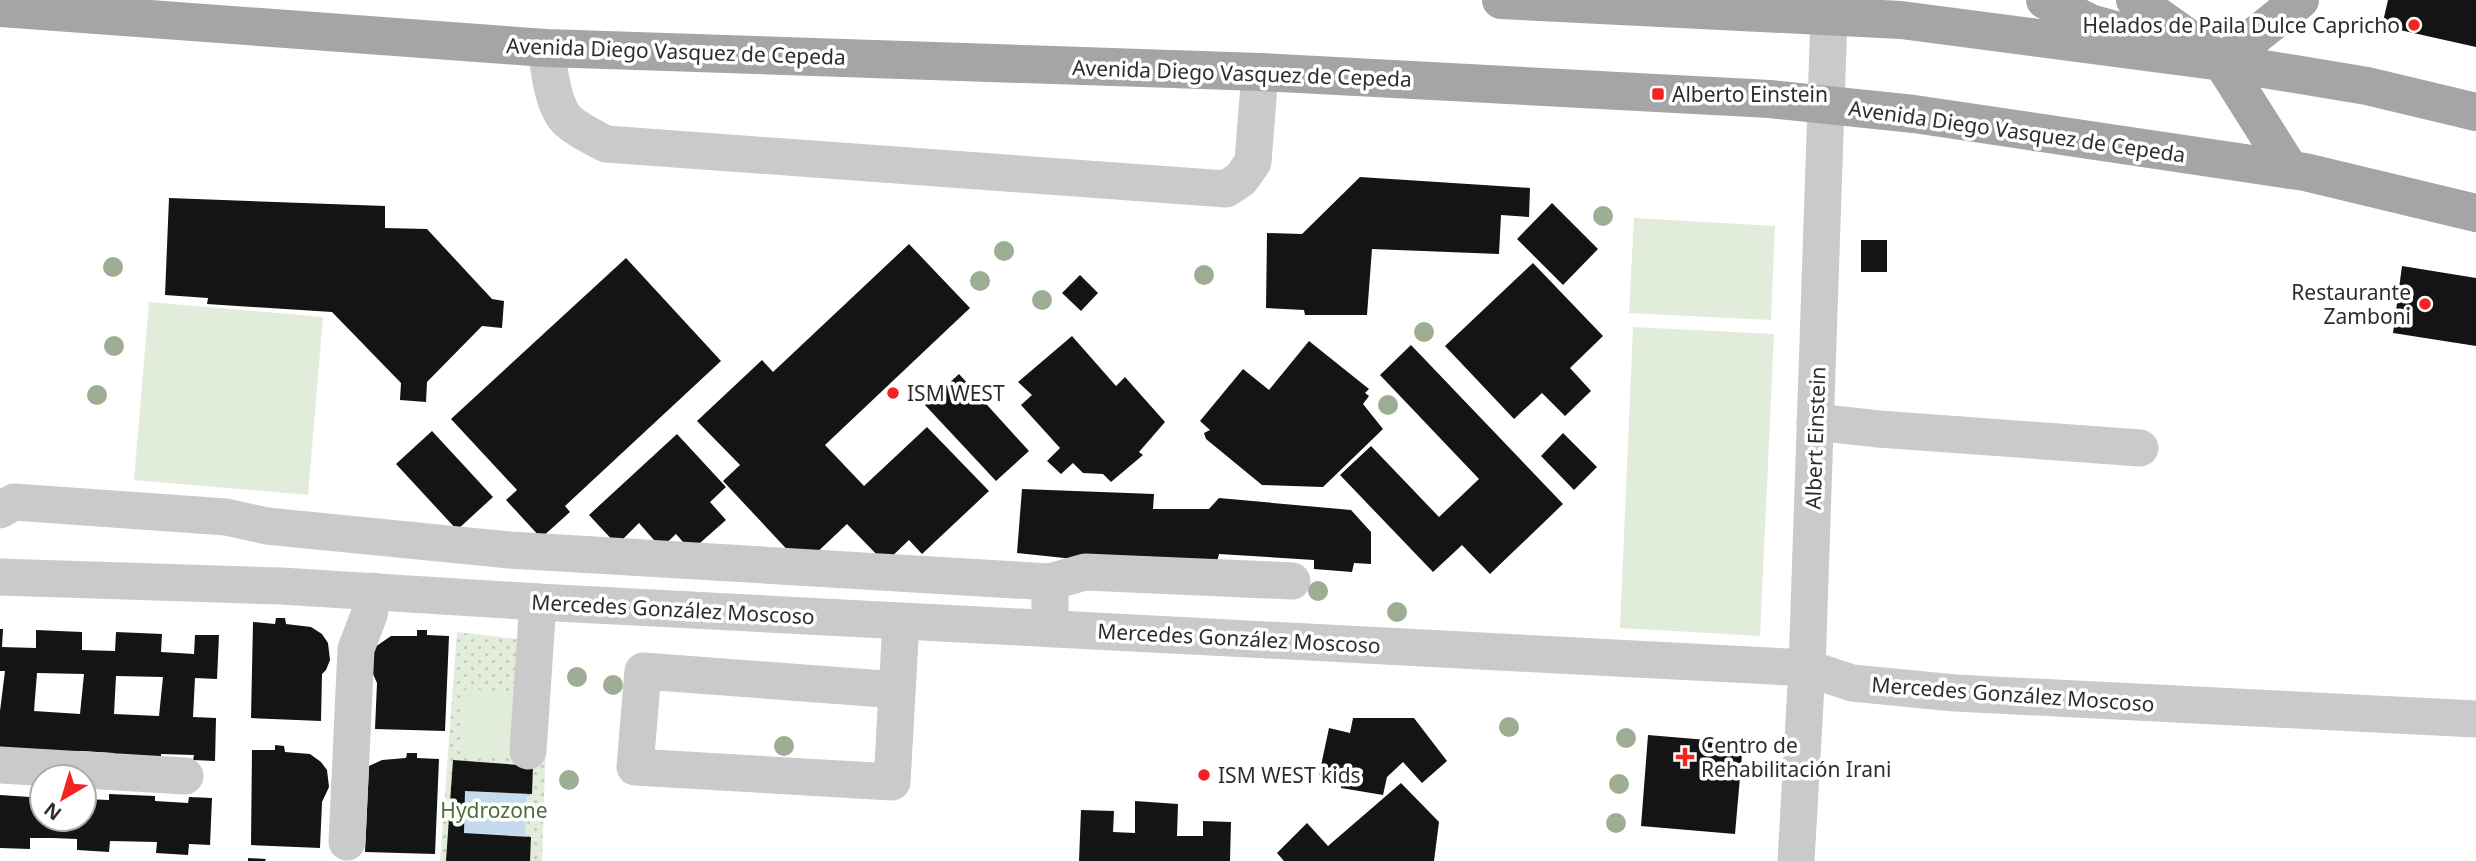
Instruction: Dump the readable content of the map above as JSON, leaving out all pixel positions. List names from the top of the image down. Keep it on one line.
{"streets":{"main road":["Avenida Diego Vasquez de Cepeda"],"street":["Albert Einstein","Mercedes González Moscoso"]},"crossings":[["Avenida Diego Vasquez de Cepeda","Albert Einstein"],["Albert Einstein","Mercedes González Moscoso"]],"parks":["Hydrozone"],"places":{"other":["Helados de Paila Dulce Capricho","Restaurante Zamboni","ISM WEST","ISM WEST kids"],"transit":["Alberto Einstein"],"health":["Centro de Rehabilitación Irani"]},"north":"bottom left"}
